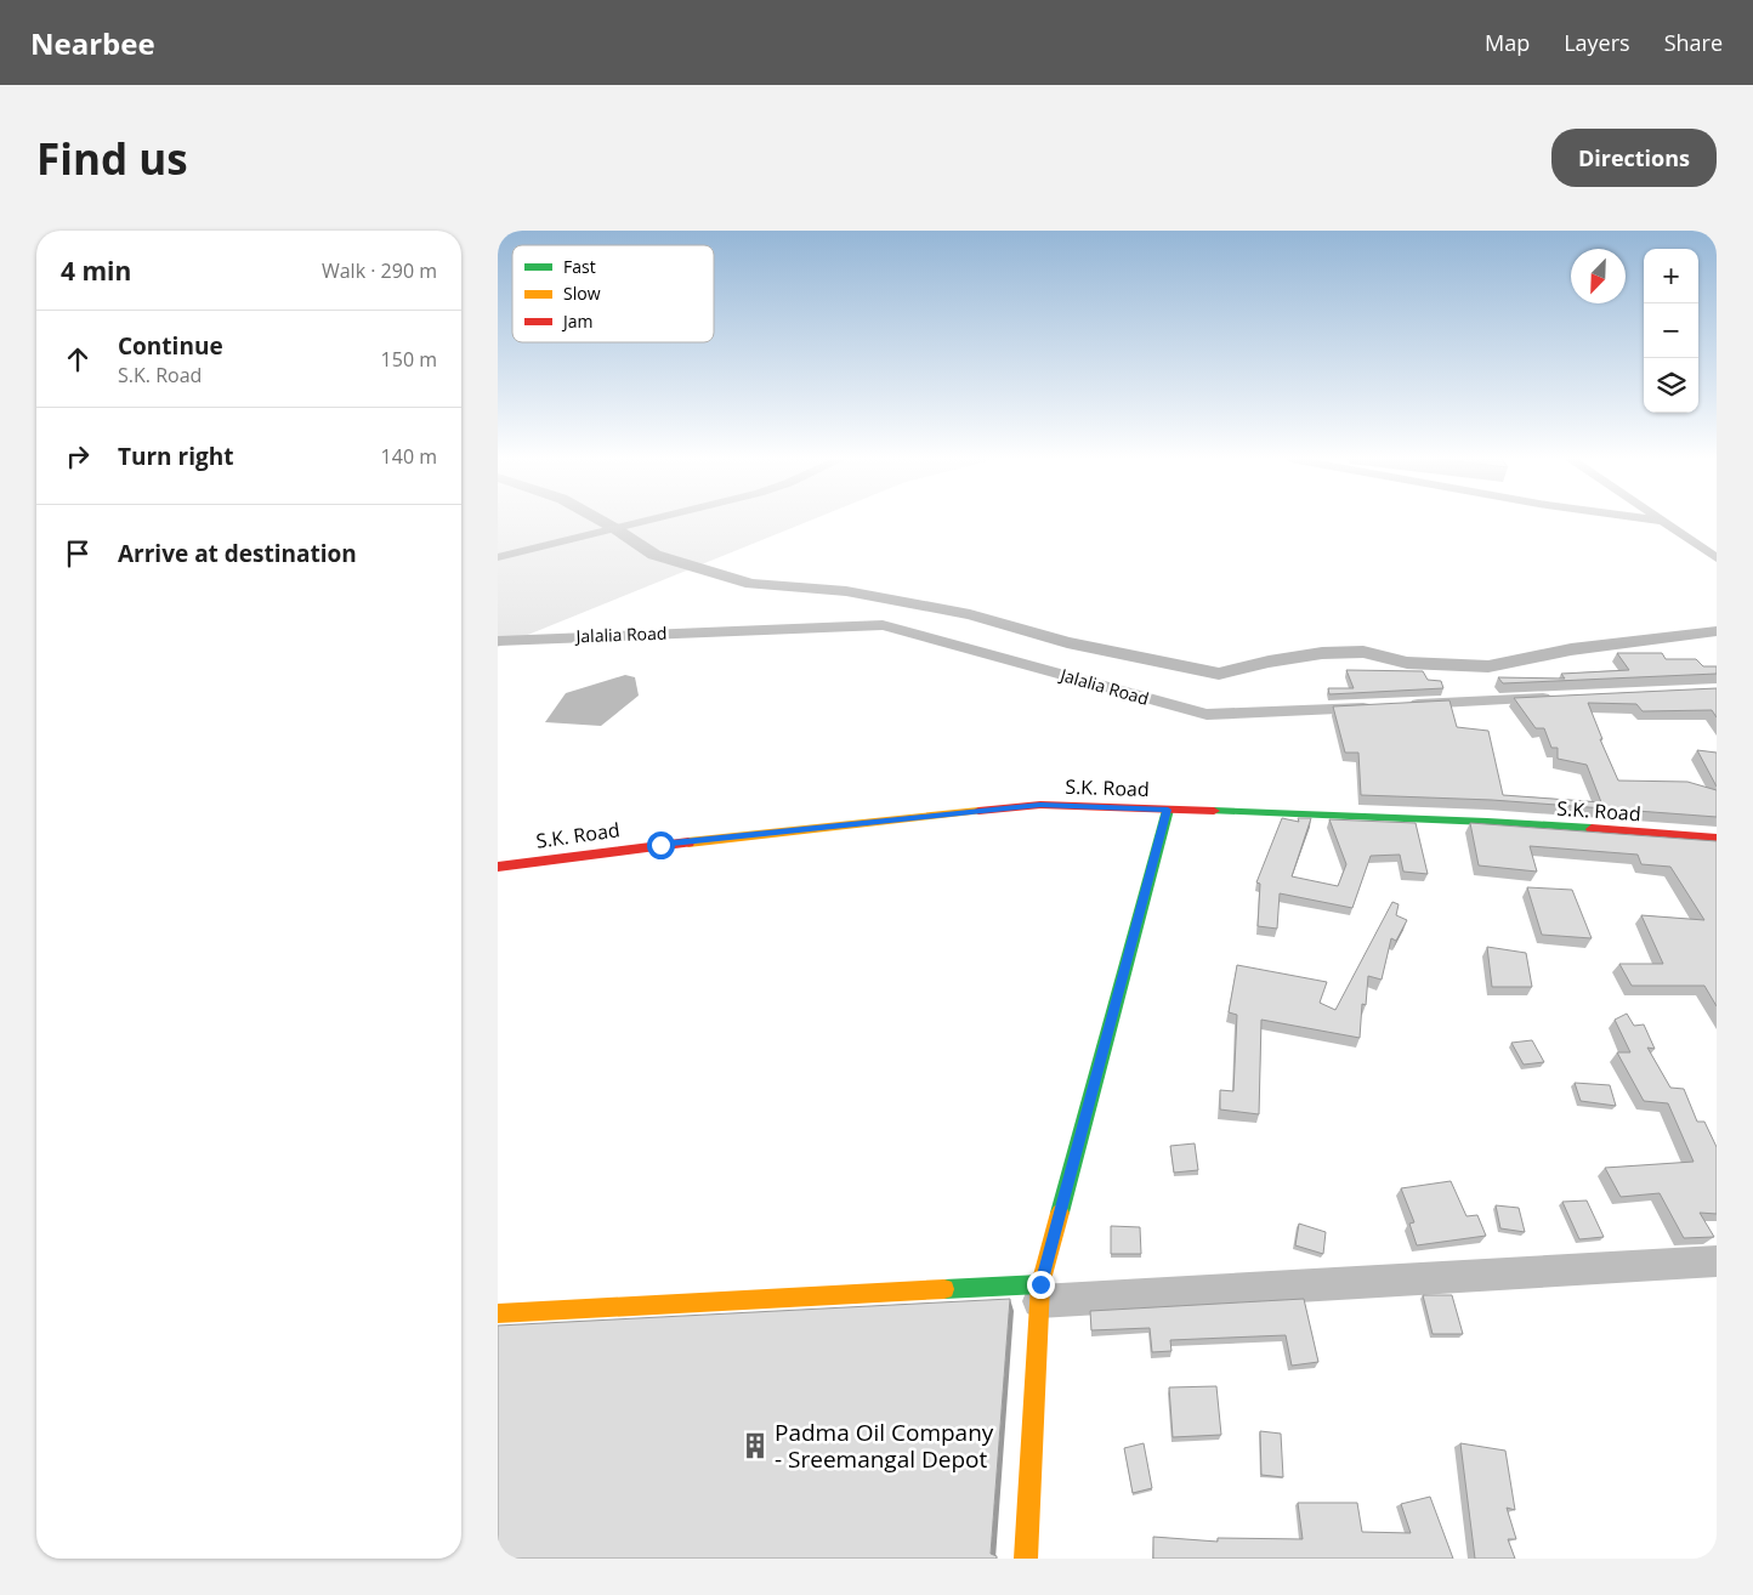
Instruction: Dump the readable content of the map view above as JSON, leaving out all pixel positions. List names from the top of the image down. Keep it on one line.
{"streets":{"main road":["S.K. Road"],"street":["Jalalia Road"]},"places":{"building":["Padma Oil Company - Sreemangal Depot"]},"legend":["Fast","Slow","Jam"],"north":"bottom left","page":{"header":"Nearbee","nav":["Map","Layers","Share"],"buttons":"Directions","title":"Find us","heading":["4 min","Walk · 290 m"],"map_buttons":["+","−"],"list":[["Continue","S.K. Road","150 m"],["Turn right","140 m"],"Arrive at destination"]}}
